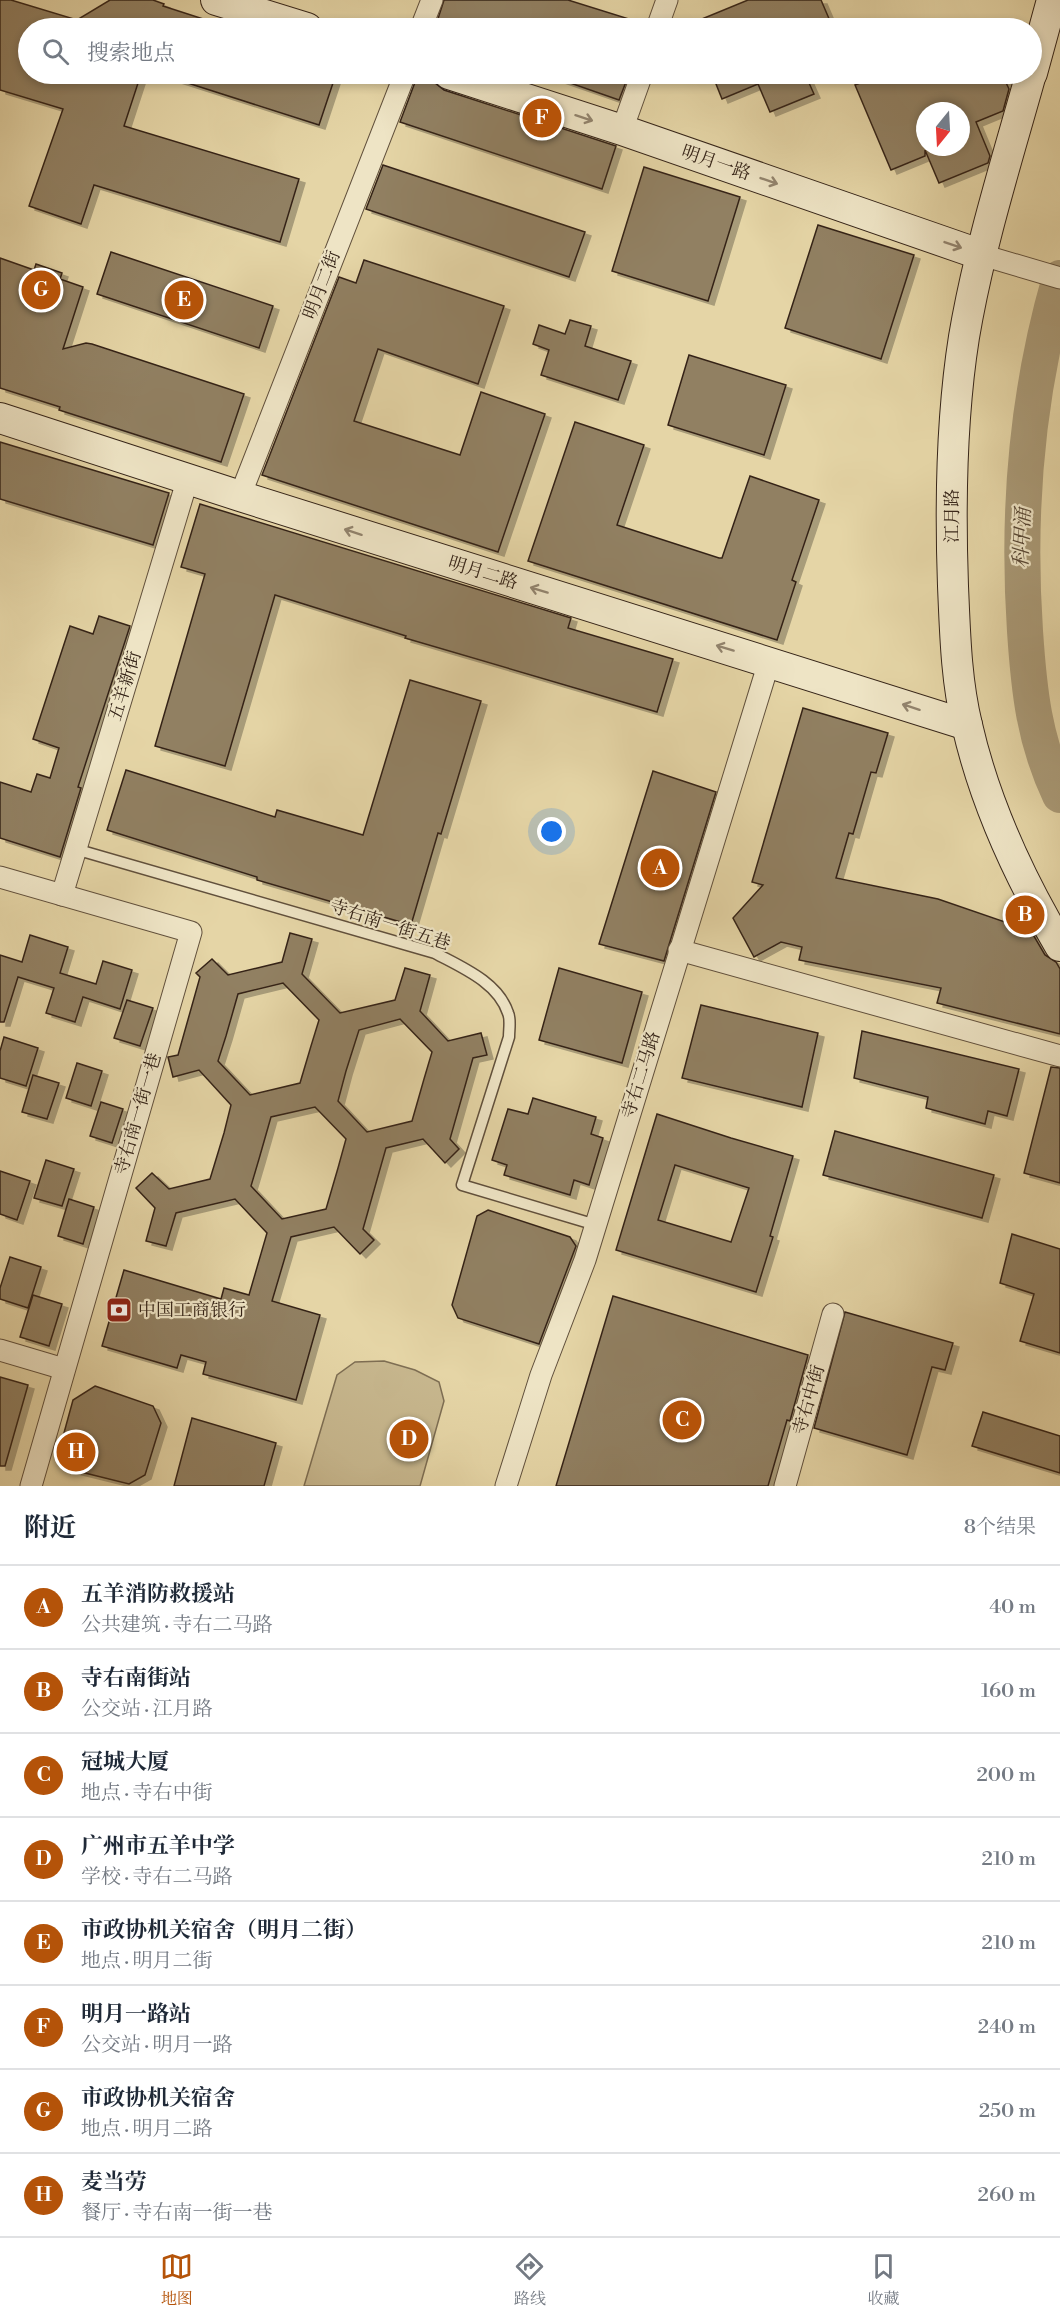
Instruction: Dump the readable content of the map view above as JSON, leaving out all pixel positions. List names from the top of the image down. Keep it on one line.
{"streets":{"street":["明月一路","明月二街","江月路","明月二路","五羊新街","寺右二马路","寺右南一街一巷","寺右中街"],"lane":["寺右南一街五巷"]},"crossings":[["明月一路","江月路"],["明月二街","明月二路"],["江月路","明月二路"],["明月二路","五羊新街"],["明月二路","寺右二马路"],["五羊新街","寺右南一街五巷"],["五羊新街","寺右南一街一巷"],["寺右南一街五巷","寺右二马路"]],"one_way":["明月一路","明月二路"],"water":["科甲涌"],"places":{"bank":["中国工商银行"]},"north":"bottom","page":{"search":"搜索地点","pins":["F","G","E","A","B","C","D","H"],"heading":["附近","8个结果"],"list":[{"mark":"A","name":"五羊消防救援站","note":"公共建筑 · 寺右二马路","value":"40 m"},{"mark":"B","name":"寺右南街站","note":"公交站 · 江月路","value":"160 m"},{"mark":"C","name":"冠城大厦","note":"地点 · 寺右中街","value":"200 m"},{"mark":"D","name":"广州市五羊中学","note":"学校 · 寺右二马路","value":"210 m"},{"mark":"E","name":"市政协机关宿舍（明月二街）","note":"地点 · 明月二街","value":"210 m"},{"mark":"F","name":"明月一路站","note":"公交站 · 明月一路","value":"240 m"},{"mark":"G","name":"市政协机关宿舍","note":"地点 · 明月二路","value":"250 m"},{"mark":"H","name":"麦当劳","note":"餐厅 · 寺右南一街一巷","value":"260 m"}],"nav":["地图","路线","收藏"]}}
